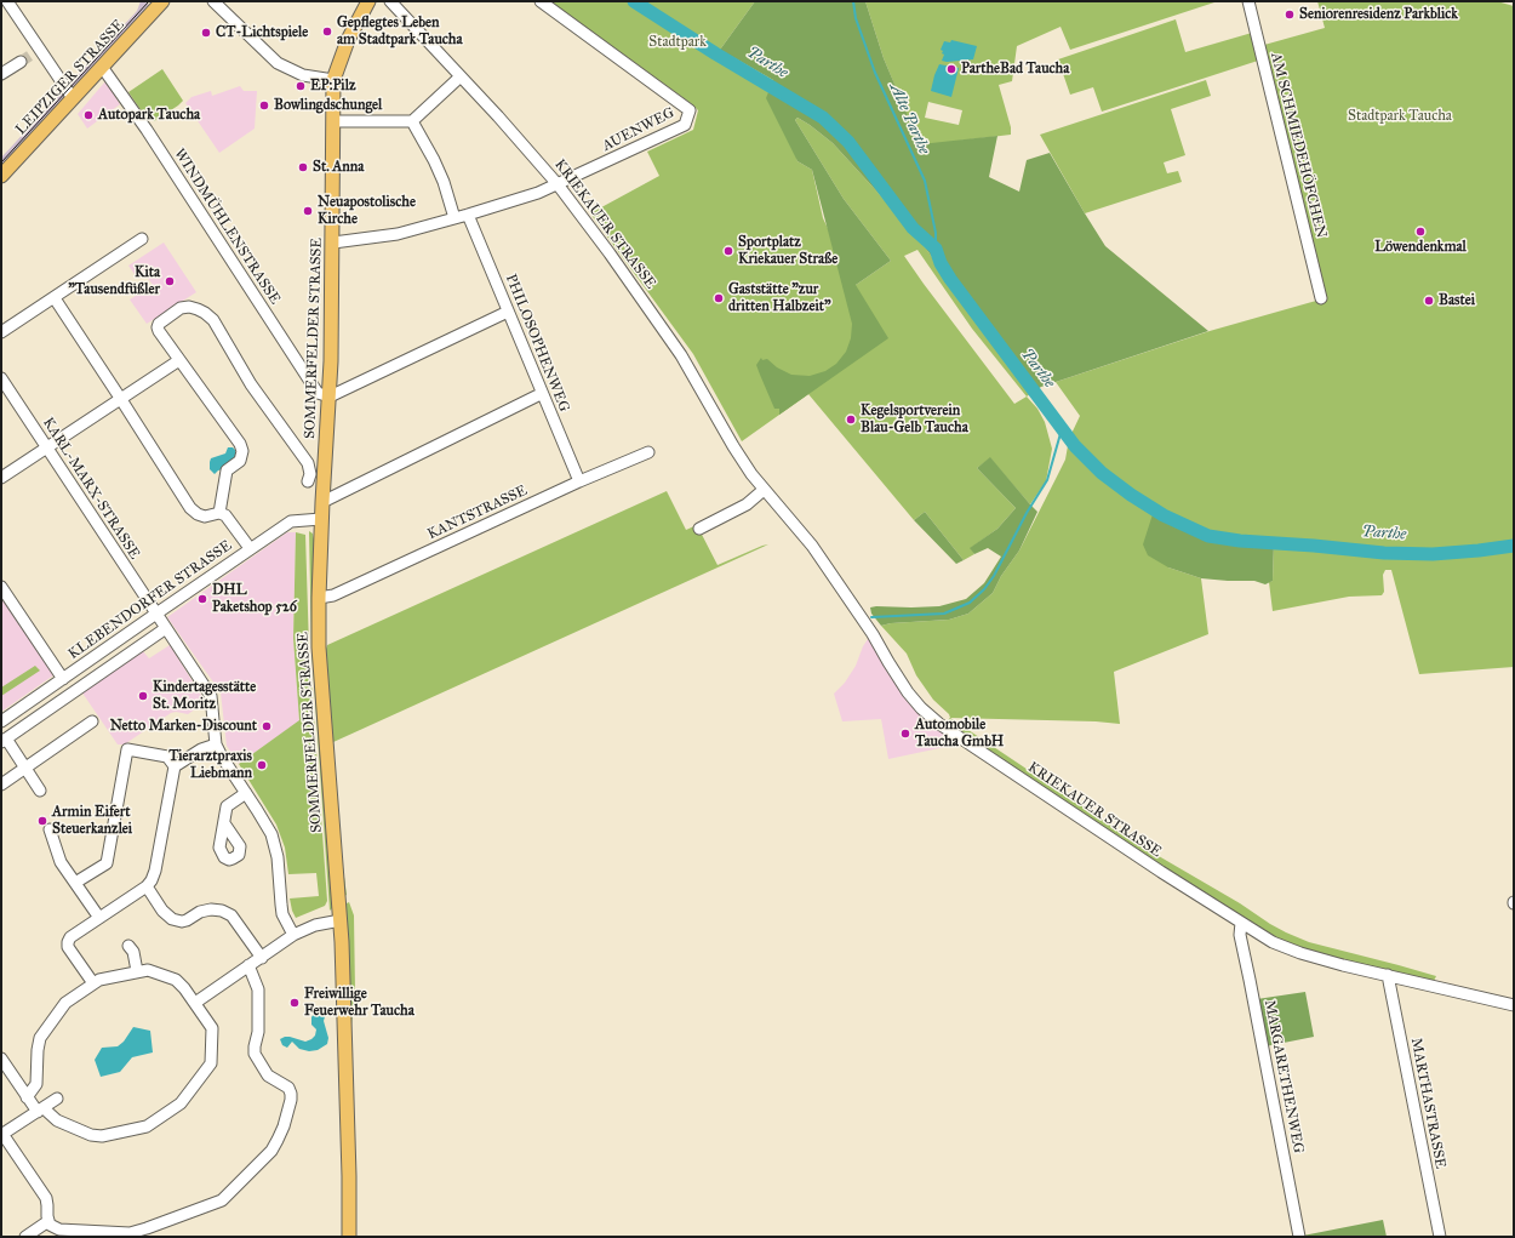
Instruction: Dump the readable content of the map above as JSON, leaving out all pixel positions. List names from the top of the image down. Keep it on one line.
{"streets":{"main road":["LEIPZIGER STRASSE","SOMMERFELDER STRASSE"],"street":["AUENWEG","AM SCHMIEDEHÖFCHEN","KRIEKAUER STRASSE","WINDMÜHLENSTRASSE","PHILOSOPHENWEG","KARL-MARX-STRASSE","KANTSTRASSE","KLEBENDORFER STRASSE","MARGARETHENWEG","MARTHASTRASSE"]},"crossings":[["LEIPZIGER STRASSE","WINDMÜHLENSTRASSE"],["AUENWEG","KRIEKAUER STRASSE"],["KRIEKAUER STRASSE","MARGARETHENWEG"],["KRIEKAUER STRASSE","MARTHASTRASSE"],["WINDMÜHLENSTRASSE","SOMMERFELDER STRASSE"],["SOMMERFELDER STRASSE","KANTSTRASSE"],["SOMMERFELDER STRASSE","KLEBENDORFER STRASSE"],["PHILOSOPHENWEG","KANTSTRASSE"],["KARL-MARX-STRASSE","KLEBENDORFER STRASSE"]],"water":["Parthe","Alte Parthe"],"parks":["Stadtpark","Stadtpark Taucha"],"places":["Seniorenresidenz Parkblick","Gepflegtes Leben am Stadtpark Taucha","CT-Lichtspiele","PartheBad Taucha","EP:Pilz","Bowlingdschungel","Autopark Taucha","St. Anna","Neuapostolische Kirche","Löwendenkmal","Sportplatz Kriekauer Straße","Kita \"Tausendfüßler","Gaststätte \"zur dritten Halbzeit\"","Bastei","Kegelsportverein Blau-Gelb Taucha","DHL Paketshop 526","Kindertagesstätte St. Moritz","Netto Marken-Discount","Automobile Taucha GmbH","Tierarztpraxis Liebmann","Armin Eifert Steuerkanzlei","Freiwillige Feuerwehr Taucha"]}
